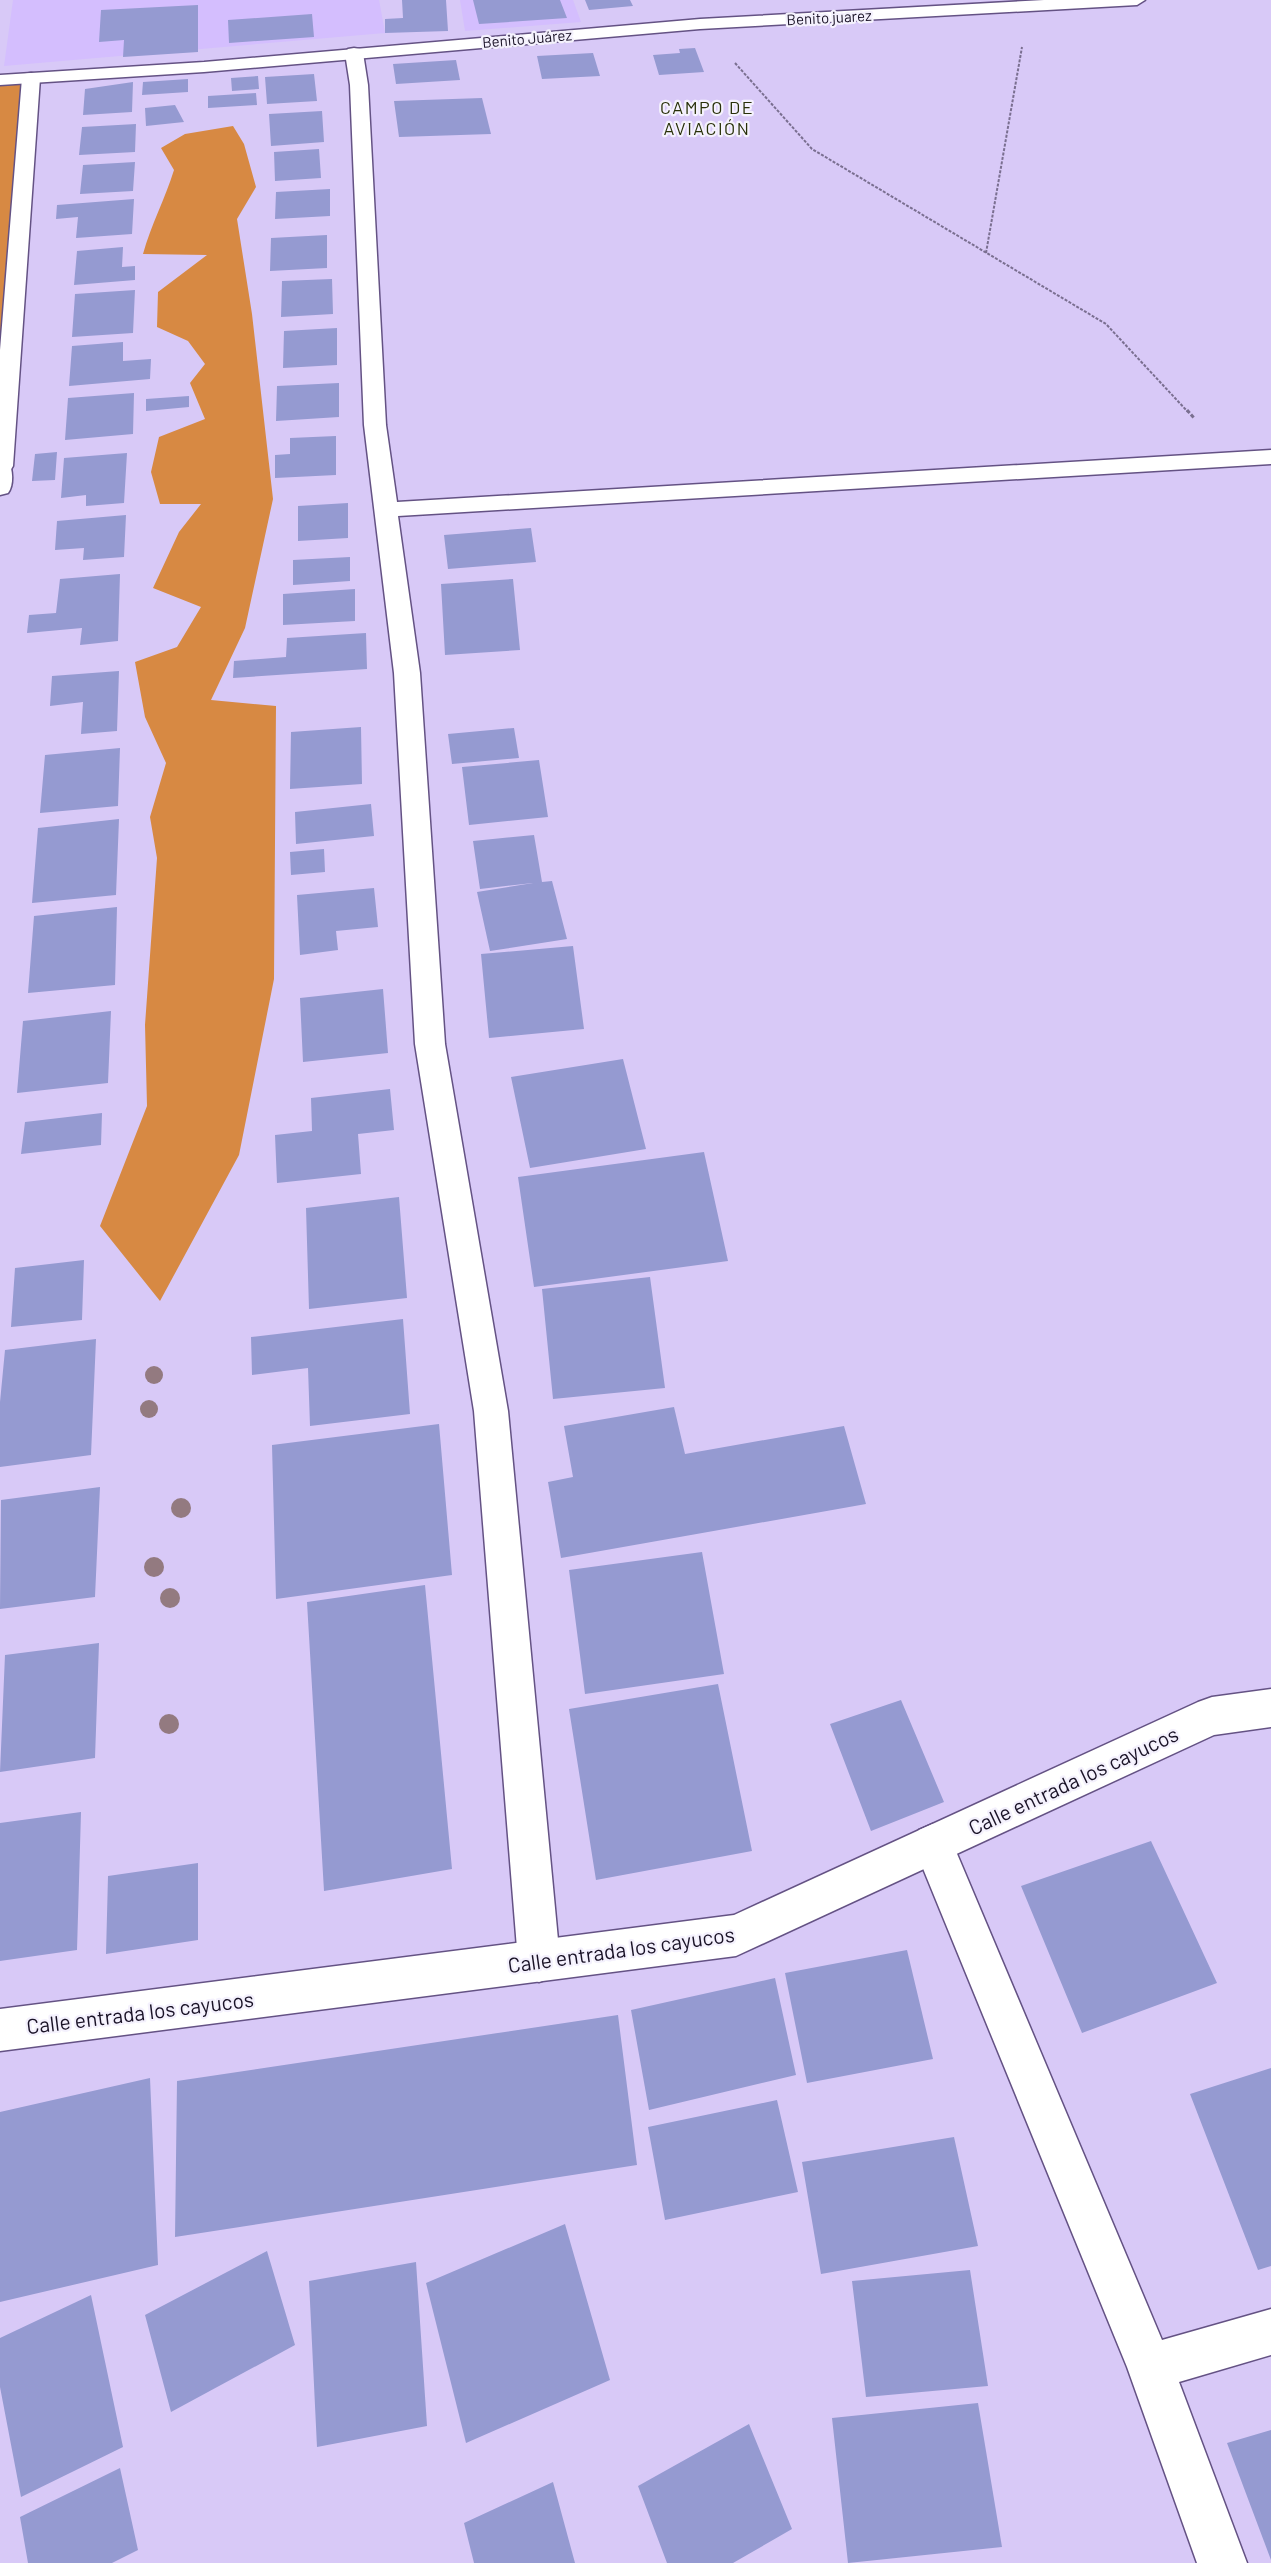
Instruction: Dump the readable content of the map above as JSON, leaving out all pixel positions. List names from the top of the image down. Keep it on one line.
{"streets":{"street":["Benito juarez","Benito Juárez","Calle entrada los cayucos"]},"crossings":[["Benito juarez","Benito Juárez"]],"districts":["CAMPO DE AVIACIÓN"]}
